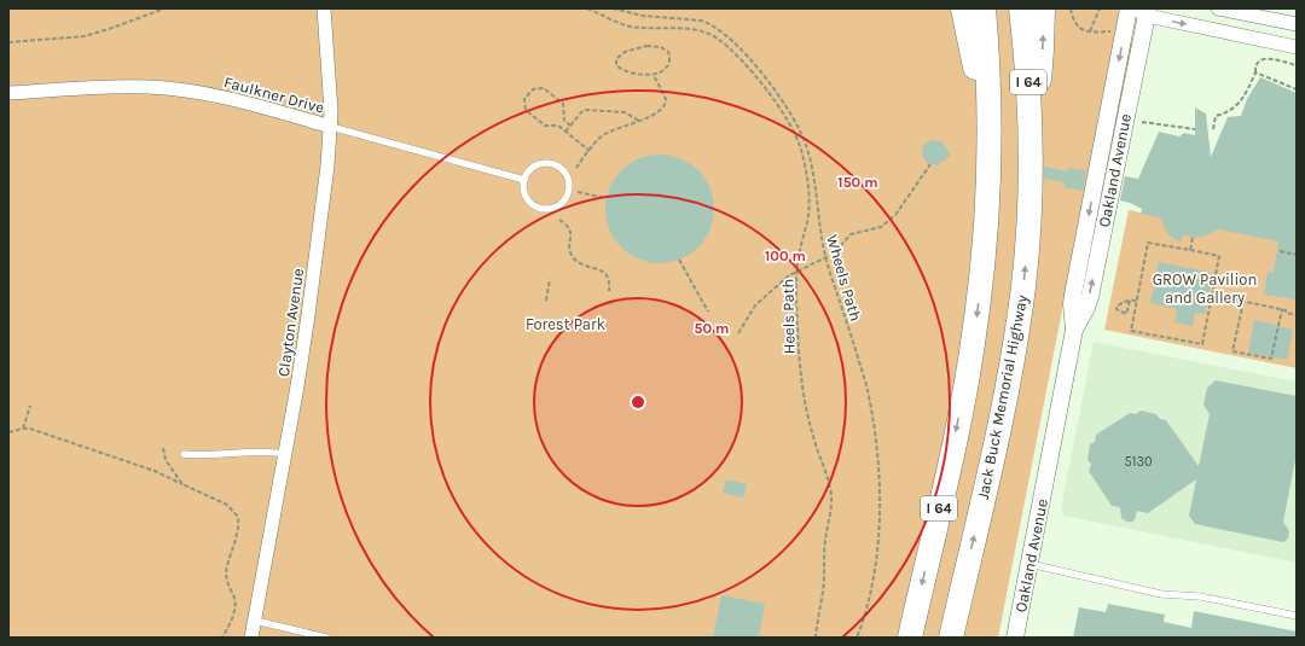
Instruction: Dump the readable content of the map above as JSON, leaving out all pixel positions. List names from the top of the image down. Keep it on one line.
{"streets":{"highway":["I 64","Jack Buck Memorial Highway"],"street":["Faulkner Drive","Oakland Avenue","Clayton Avenue"],"path":["Wheels Path","Heels Path"]},"crossings":[["Faulkner Drive","Clayton Avenue"]],"parks":["GROW Pavilion and Gallery","Forest Park"],"house_numbers":["5130"],"rings":["150 m","100 m","50 m"]}
